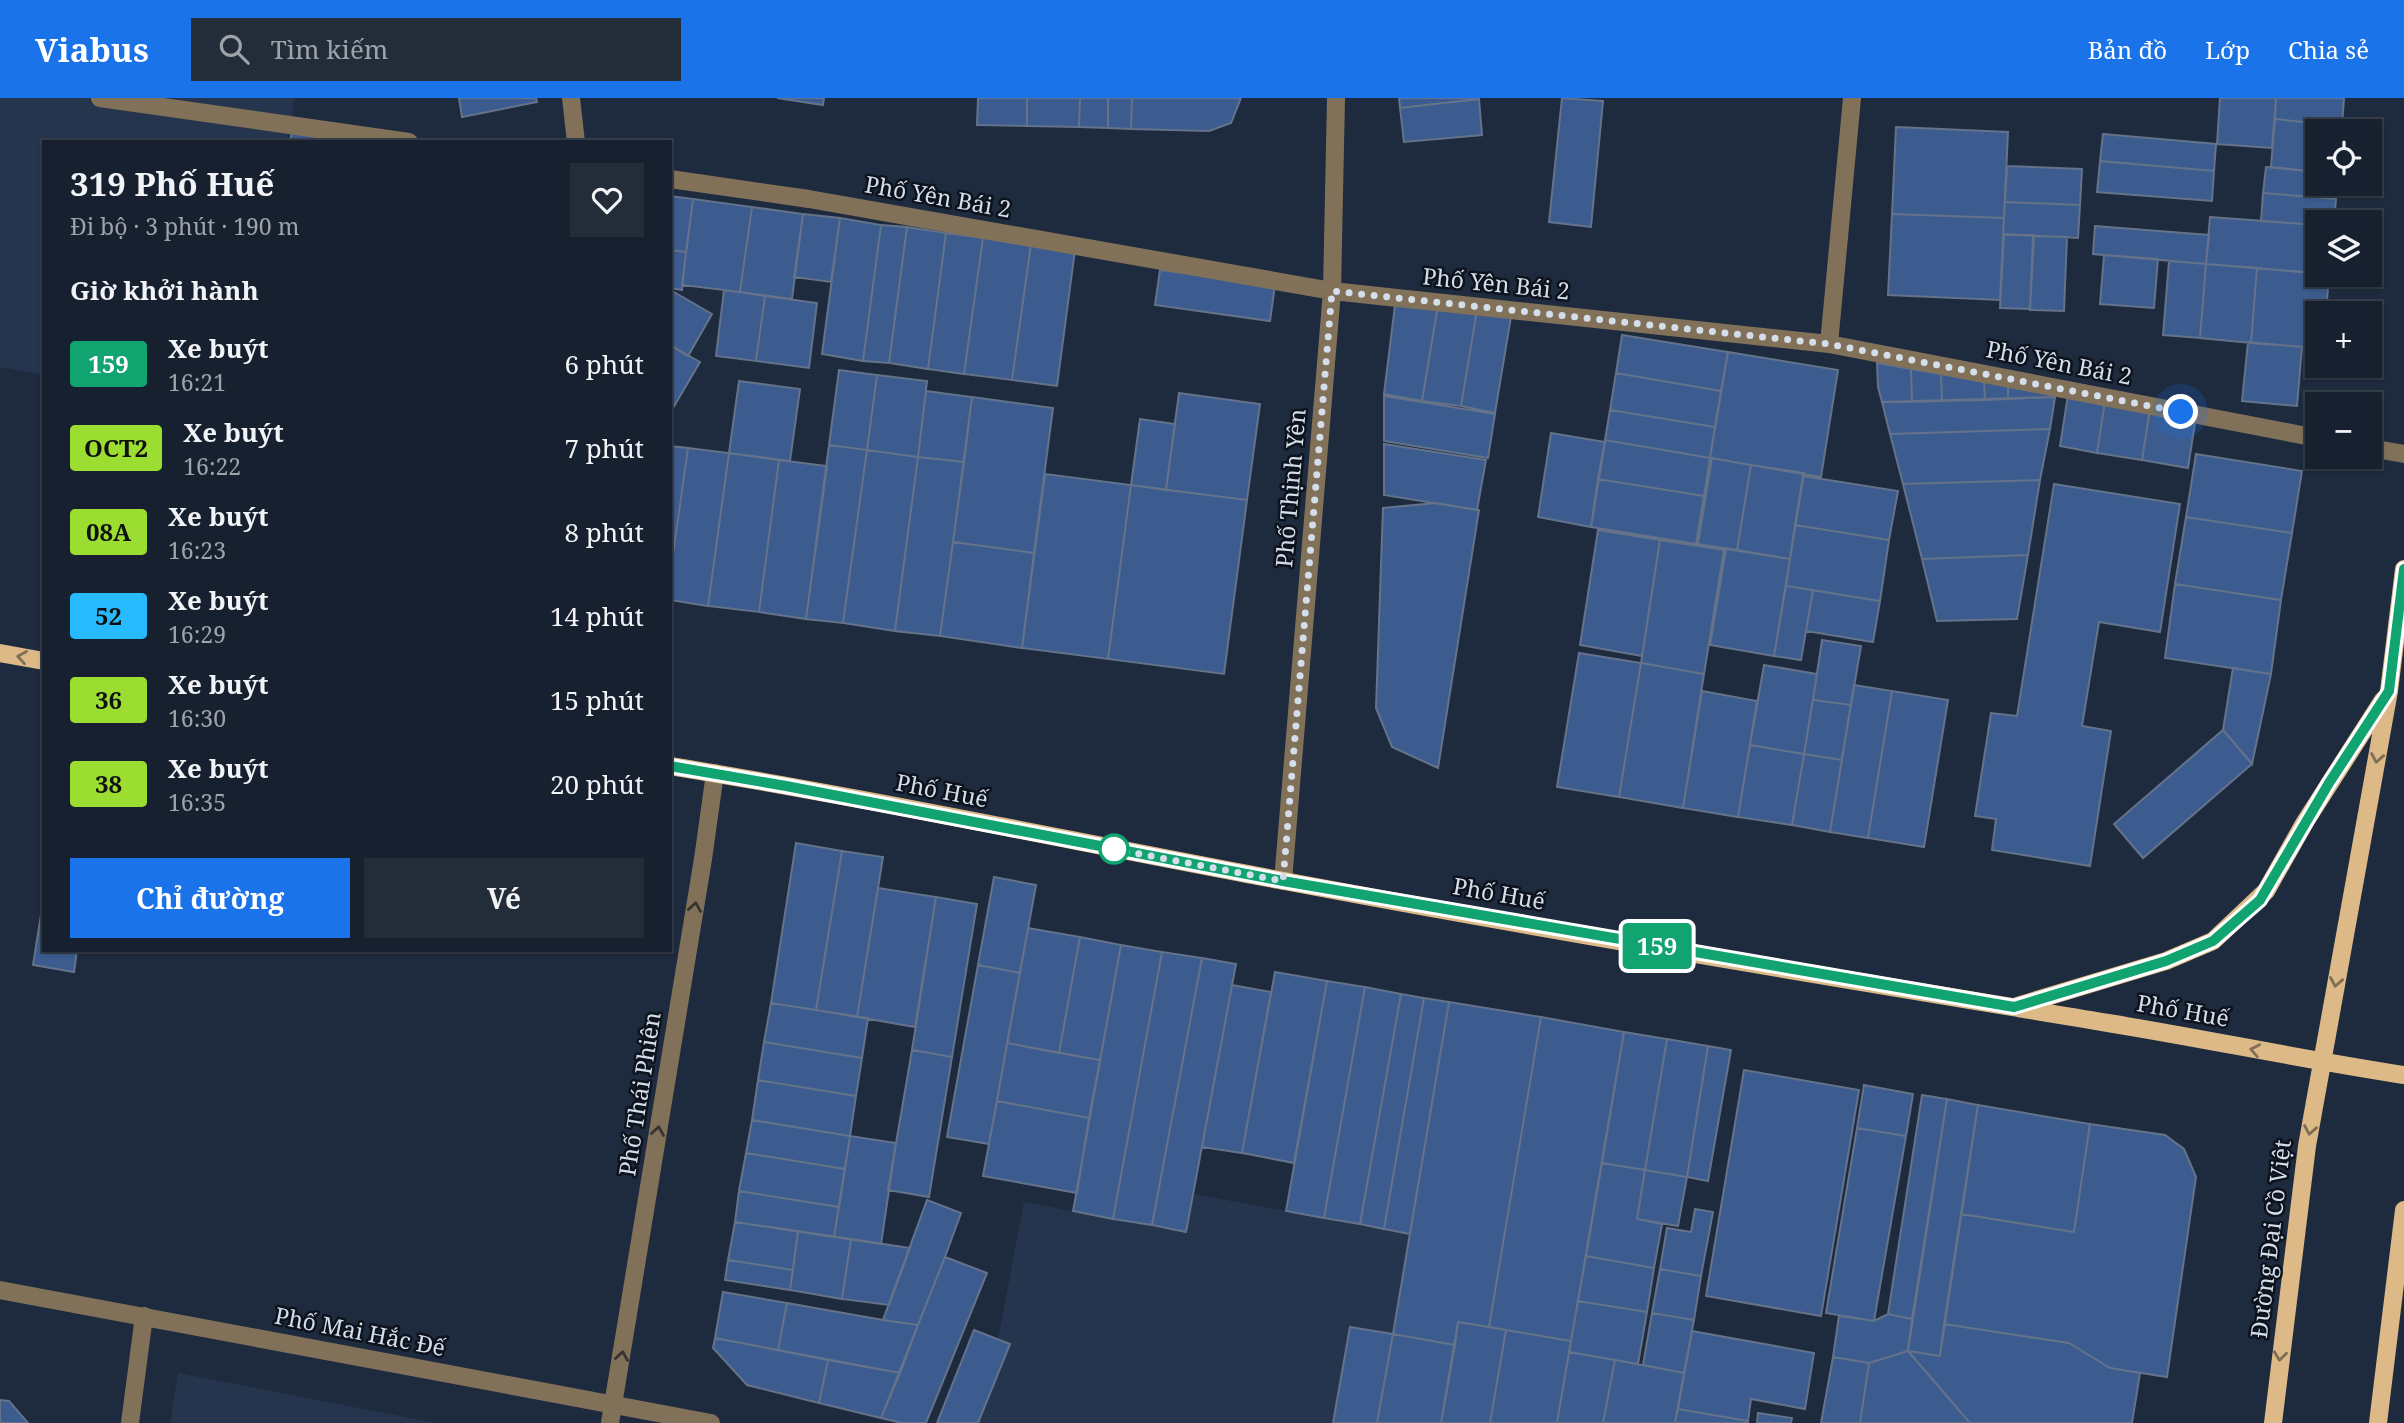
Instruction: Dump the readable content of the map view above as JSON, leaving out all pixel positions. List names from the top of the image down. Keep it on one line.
{"streets":{"main road":["Phố Huế","Đường Đại Cồ Việt"],"street":["Phố Yên Bái 2","Phố Thịnh Yên","Phố Thái Phiên","Phố Mai Hắc Đế"]},"crossings":[["Phố Yên Bái 2","Phố Thịnh Yên"],["Phố Thịnh Yên","Phố Huế"],["Phố Huế","Phố Thái Phiên"],["Phố Huế","Đường Đại Cồ Việt"],["Phố Thái Phiên","Phố Mai Hắc Đế"]],"one_way":["Phố Thái Phiên","Đường Đại Cồ Việt"],"lines":["bus line 159"],"page":{"header":"Viabus","search":"Tìm kiếm","nav":["Bản đồ","Lớp","Chia sẻ"],"on_map":"159","map_buttons":["+","−"],"heading":[["319 Phố Huế","Đi bộ · 3 phút · 190 m"],"Giờ khởi hành"],"list":[{"mark":"159","name":"Xe buýt","note":"16:21","value":"6 phút"},{"mark":"OCT2","name":"Xe buýt","note":"16:22","value":"7 phút"},{"mark":"08A","name":"Xe buýt","note":"16:23","value":"8 phút"},{"mark":"52","name":"Xe buýt","note":"16:29","value":"14 phút"},{"mark":"36","name":"Xe buýt","note":"16:30","value":"15 phút"},{"mark":"38","name":"Xe buýt","note":"16:35","value":"20 phút"}],"buttons":["Chỉ đường","Vé"]}}
